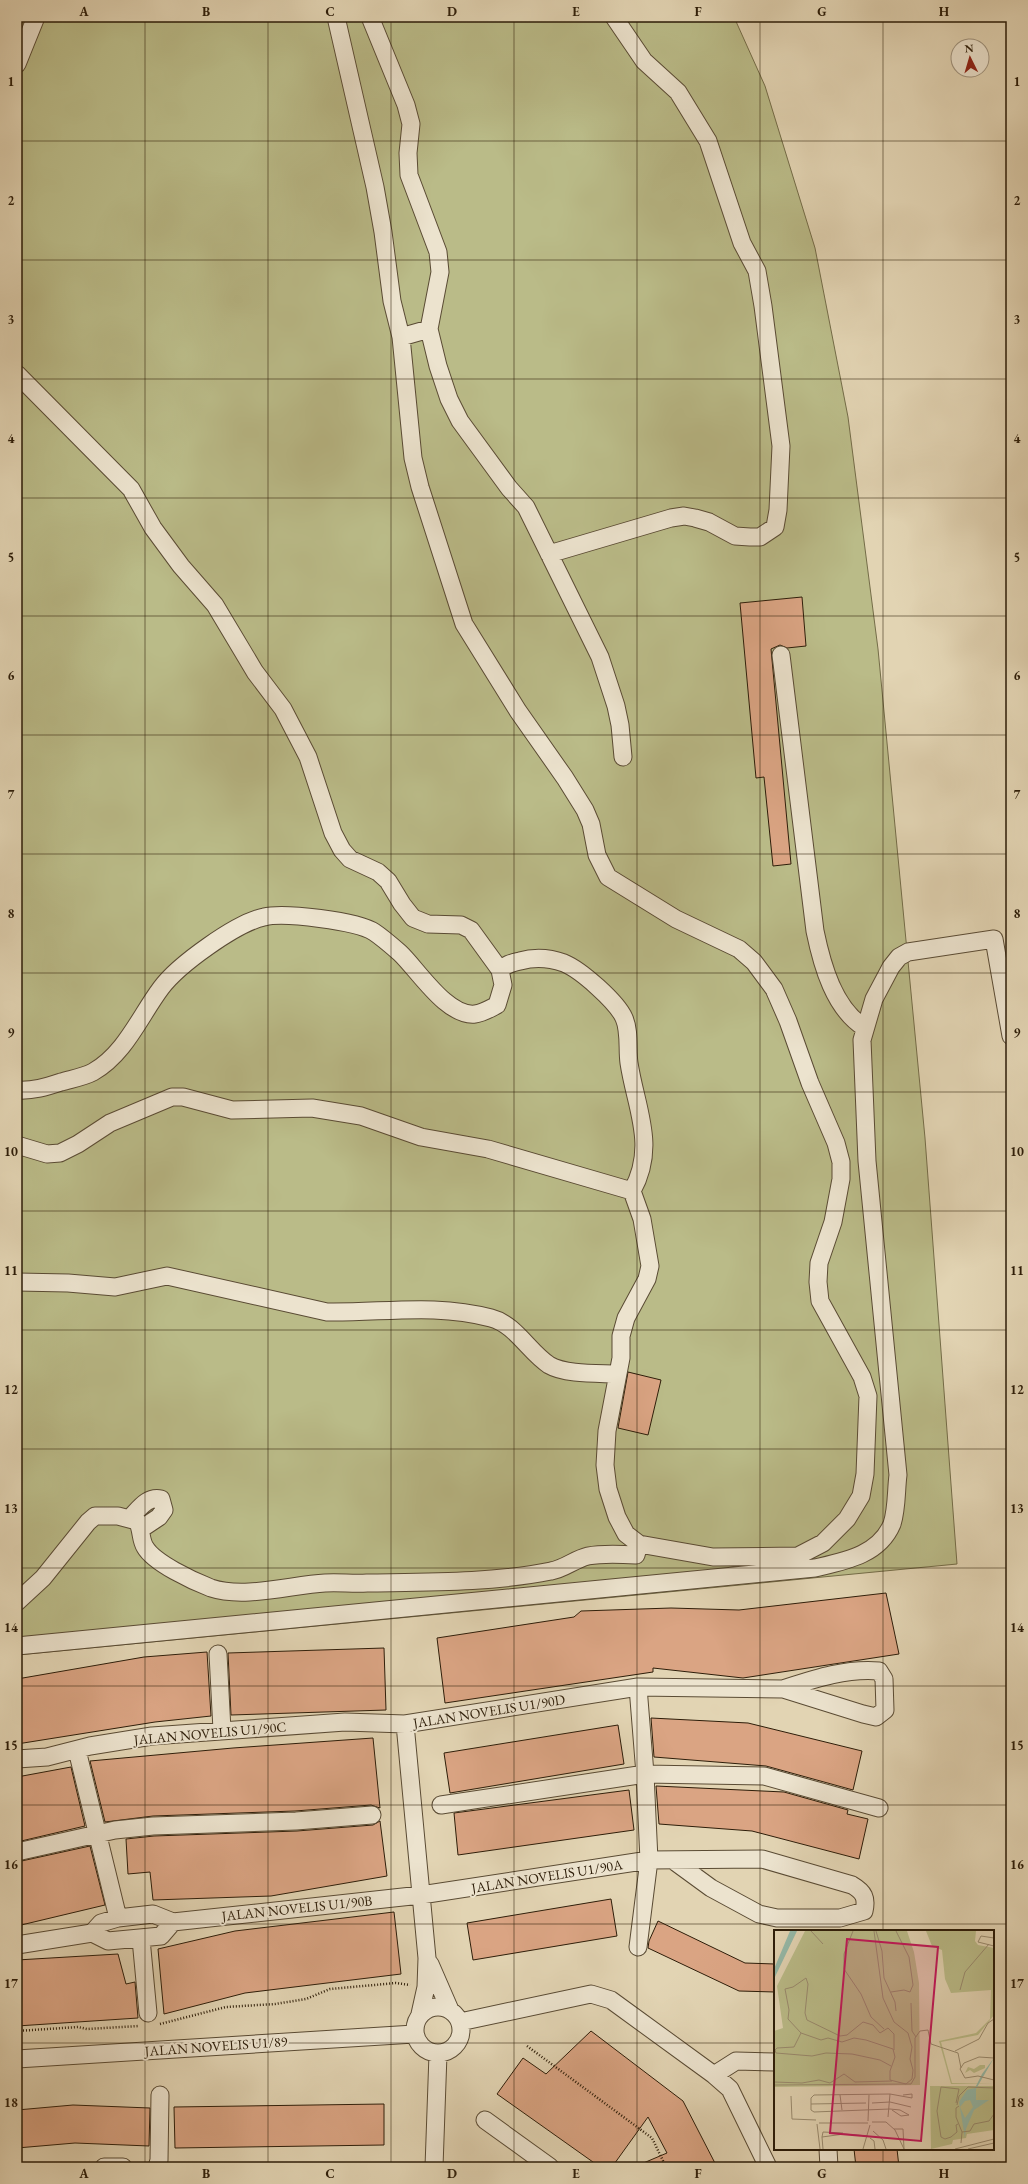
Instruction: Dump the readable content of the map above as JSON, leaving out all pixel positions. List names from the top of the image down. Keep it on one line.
{"streets":{"street":["JALAN NOVELIS U1/90D","JALAN NOVELIS U1/90C","JALAN NOVELIS U1/90A","JALAN NOVELIS U1/90B","JALAN NOVELIS U1/89"]},"crossings":[["JALAN NOVELIS U1/90D","JALAN NOVELIS U1/90C"],["JALAN NOVELIS U1/90D","JALAN NOVELIS U1/90A"],["JALAN NOVELIS U1/90D","JALAN NOVELIS U1/90B"],["JALAN NOVELIS U1/90D","JALAN NOVELIS U1/89"],["JALAN NOVELIS U1/90A","JALAN NOVELIS U1/90B"]],"north":"top","grid":{"columns":["A","B","C","D","E","F","G","H"],"rows":["1","2","3","4","5","6","7","8","9","10","11","12","13","14","15","16","17","18"]}}
